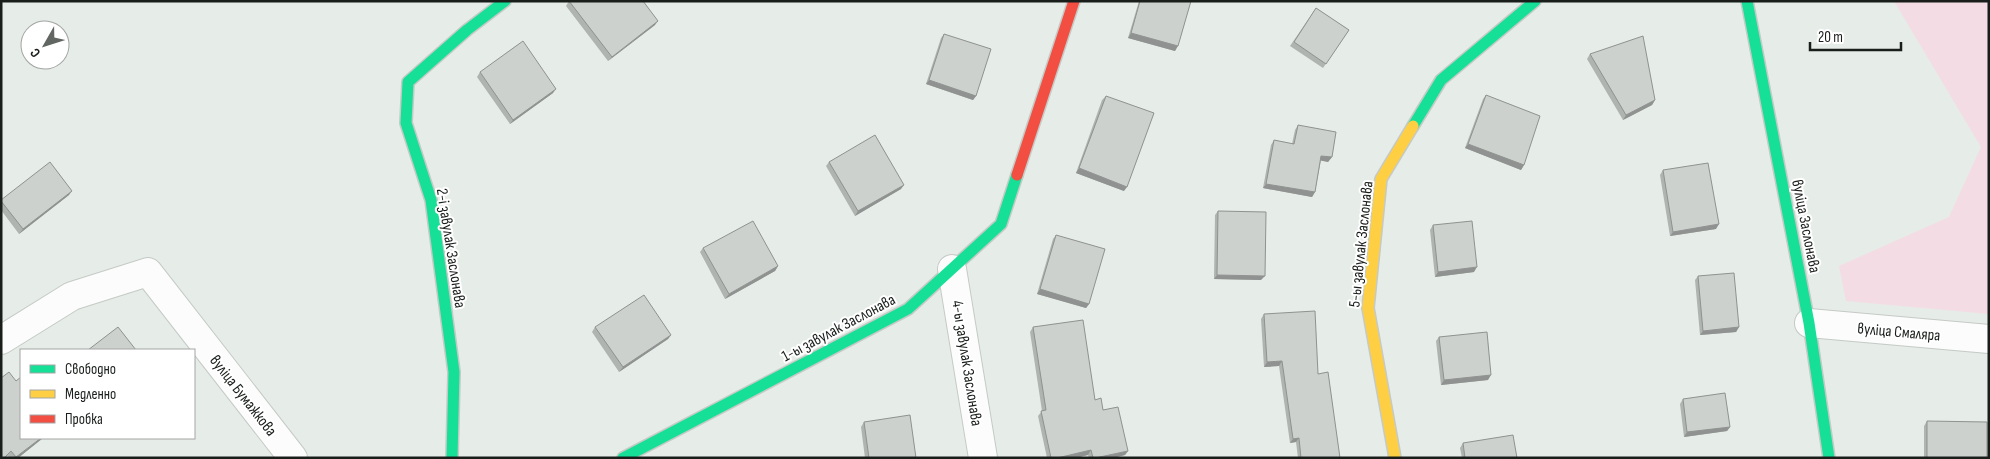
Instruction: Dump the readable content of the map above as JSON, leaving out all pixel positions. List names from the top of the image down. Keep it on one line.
{"streets":{"street":["вуліца Заслонава","5-ы завулак Заслонава","2-і завулак Заслонава","1-ы завулак Заслонава","вуліца Смаляра","4-ы завулак Заслонава","вуліца Бумажкова"]},"crossings":[["вуліца Заслонава","вуліца Смаляра"],["1-ы завулак Заслонава","4-ы завулак Заслонава"]],"legend":["Свободно","Медленно","Пробка"],"scale_bar":"20 m","north":"bottom left"}
